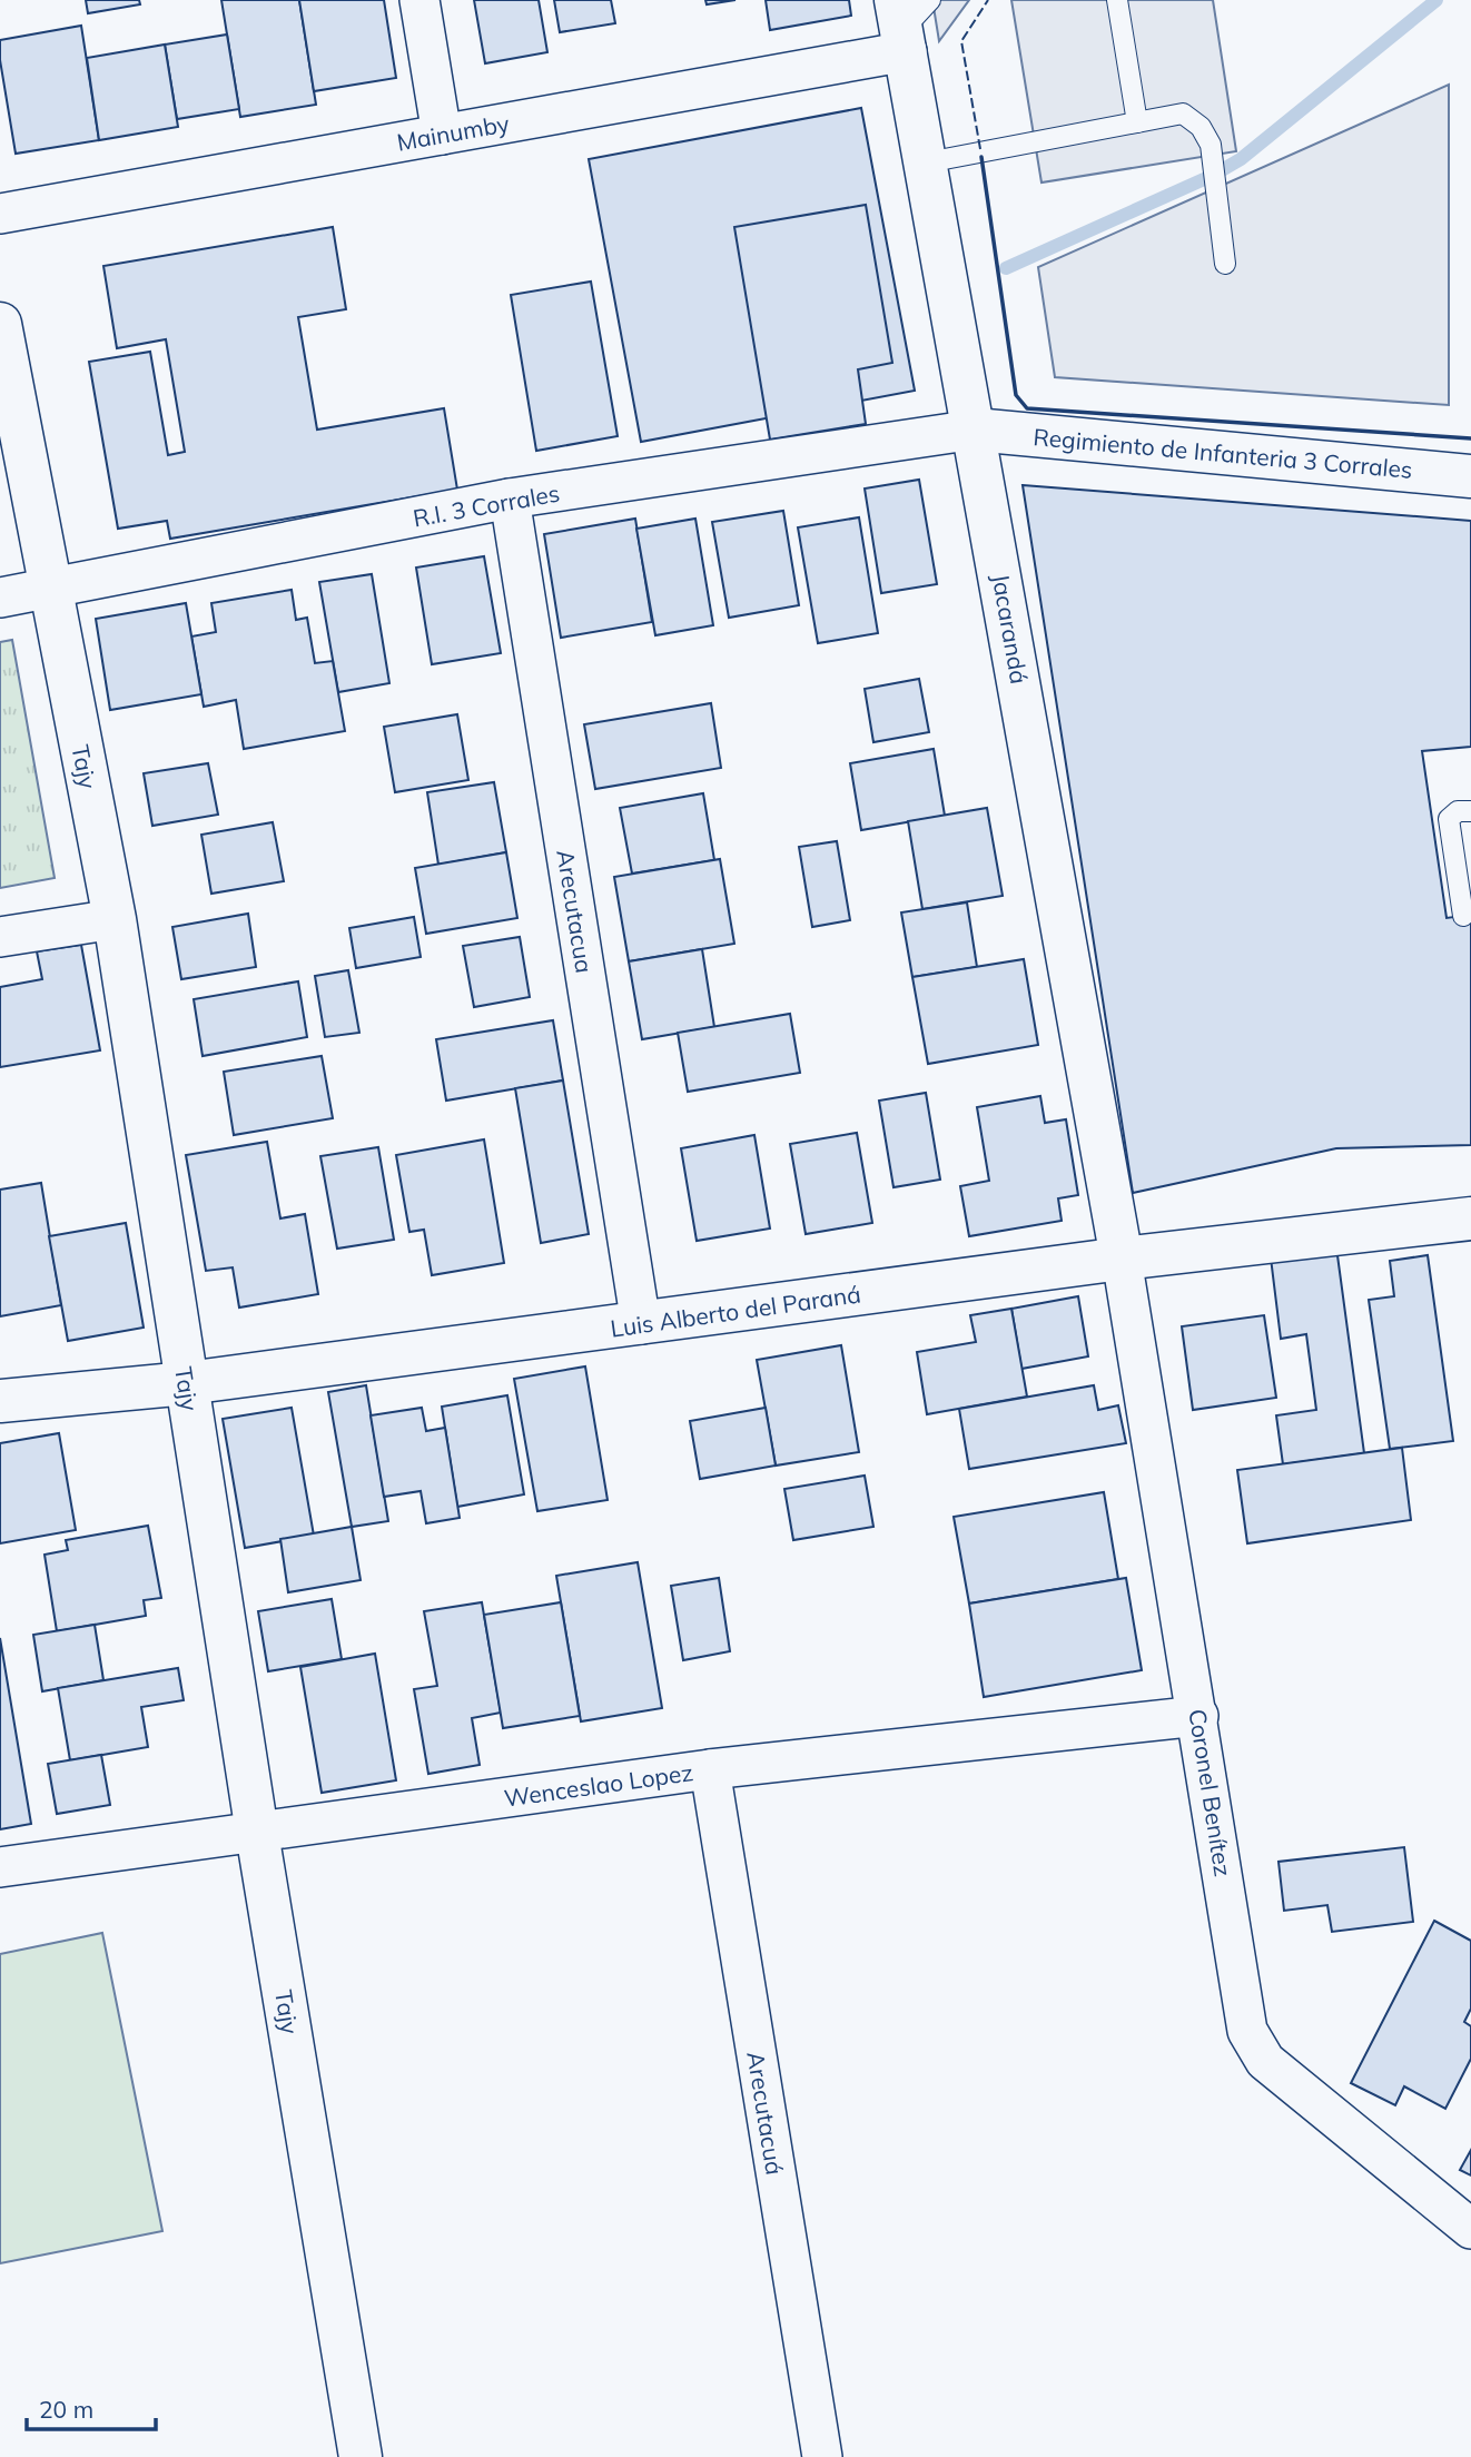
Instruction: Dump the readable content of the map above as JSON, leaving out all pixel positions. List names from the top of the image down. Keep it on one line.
{"streets":{"street":["Mainumby","Regimiento de Infanteria 3 Corrales","R.I. 3 Corrales","Jacarandá","Tajy","Arecutacua","Luis Alberto del Paraná","Wenceslao Lopez","Coronel Benítez","Arecutacuá"]},"crossings":[["Mainumby","Jacarandá"],["Regimiento de Infanteria 3 Corrales","R.I. 3 Corrales"],["Regimiento de Infanteria 3 Corrales","Jacarandá"],["R.I. 3 Corrales","Jacarandá"],["R.I. 3 Corrales","Tajy"],["R.I. 3 Corrales","Arecutacua"],["Jacarandá","Luis Alberto del Paraná"],["Jacarandá","Coronel Benítez"],["Tajy","Luis Alberto del Paraná"],["Tajy","Wenceslao Lopez"],["Arecutacua","Luis Alberto del Paraná"],["Luis Alberto del Paraná","Coronel Benítez"],["Wenceslao Lopez","Coronel Benítez"],["Wenceslao Lopez","Arecutacuá"]],"scale_bar":"20 m"}
